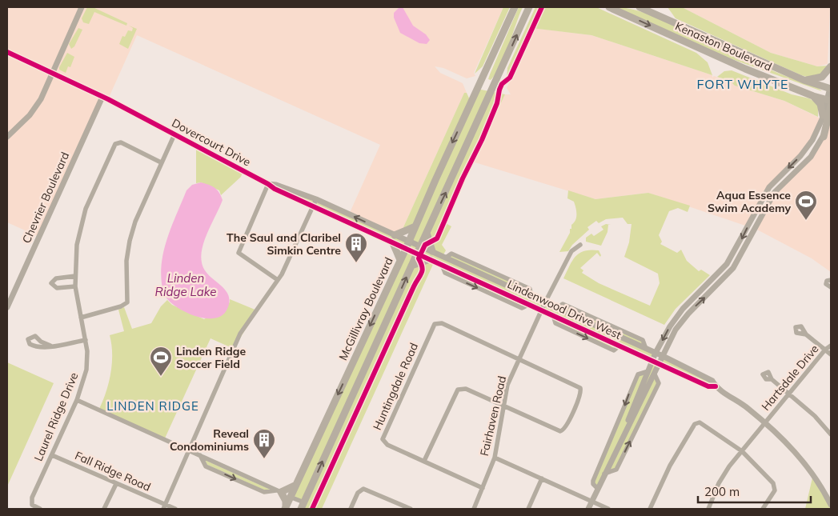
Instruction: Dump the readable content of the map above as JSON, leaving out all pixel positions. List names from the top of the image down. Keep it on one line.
{"streets":{"main road":["Kenaston Boulevard","McGillivray Boulevard"],"street":["Dovercourt Drive","Chevrier Boulevard","Lindenwood Drive West","Hartsdale Drive","Huntingdale Road","Fairhaven Road","Laurel Ridge Drive","Fall Ridge Road"]},"crossings":[["Dovercourt Drive","Chevrier Boulevard"],["Dovercourt Drive","McGillivray Boulevard"],["Dovercourt Drive","Lindenwood Drive West"],["McGillivray Boulevard","Lindenwood Drive West"],["Lindenwood Drive West","Hartsdale Drive"],["Lindenwood Drive West","Fairhaven Road"],["Huntingdale Road","Fairhaven Road"],["Laurel Ridge Drive","Fall Ridge Road"]],"districts":["FORT WHYTE","LINDEN RIDGE"],"water":["Linden Ridge Lake"],"places":{"sports":["Aqua Essence Swim Academy","Linden Ridge Soccer Field"],"building":["The Saul and Claribel Simkin Centre","Reveal Condominiums"]},"scale_bar":"200 m"}
